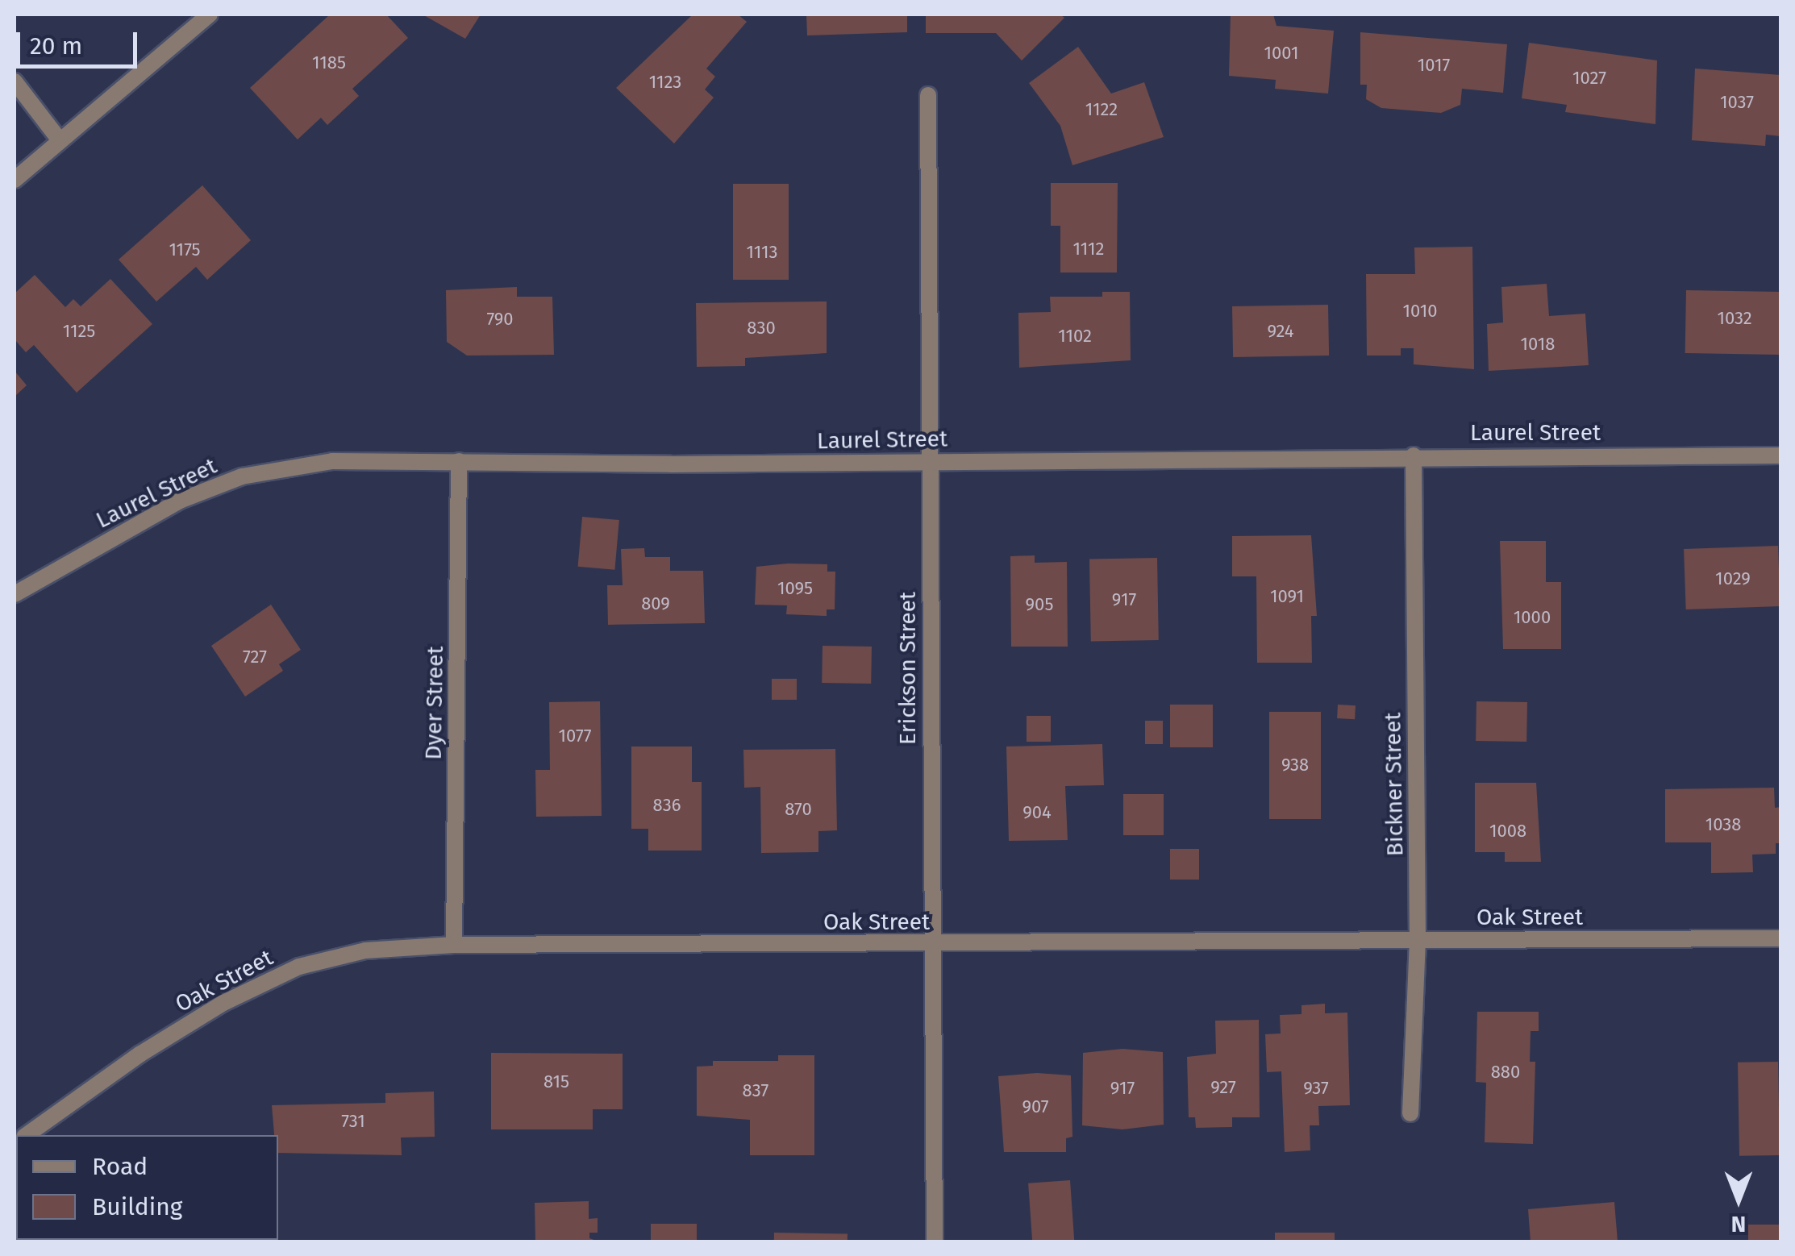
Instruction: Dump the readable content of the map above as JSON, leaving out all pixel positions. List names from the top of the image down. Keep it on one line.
{"streets":{"street":["Laurel Street","Erickson Street","Dyer Street","Bickner Street","Oak Street"]},"crossings":[["Laurel Street","Erickson Street"],["Laurel Street","Dyer Street"],["Laurel Street","Bickner Street"],["Erickson Street","Oak Street"],["Dyer Street","Oak Street"],["Bickner Street","Oak Street"]],"house_numbers":["1001","1185","1017","1027","1123","1037","1122","1112","1175","1113","1010","1032","790","830","1125","924","1102","1018","1029","1095","1091","917","809","905","1000","727","1077","938","836","870","904","1038","1008","880","815","927","917","937","837","907","731"],"legend":["Road","Building"],"scale_bar":"20 m","north":"bottom"}
